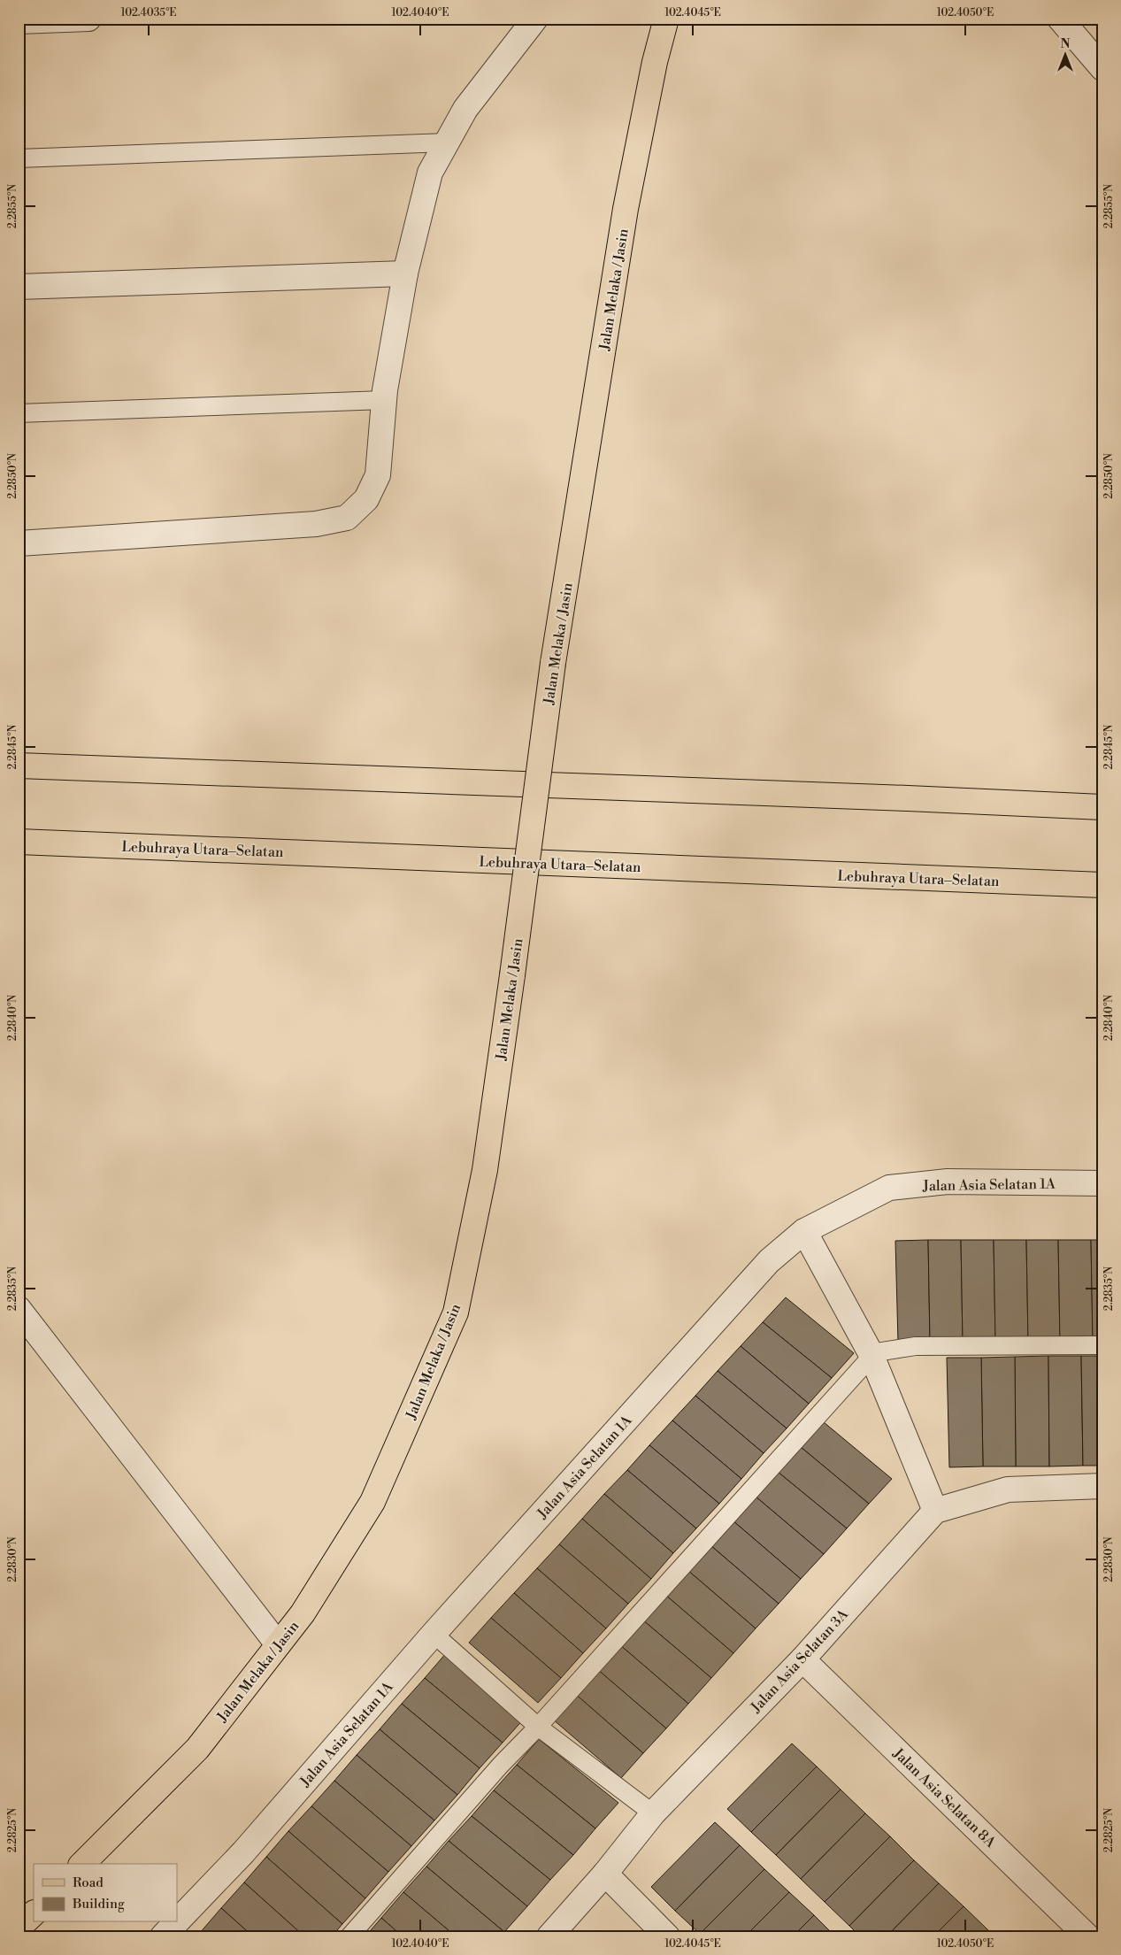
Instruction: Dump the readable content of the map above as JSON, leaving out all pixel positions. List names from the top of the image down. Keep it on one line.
{"streets":{"main road":["Jalan Melaka / Jasin","Lebuhraya Utara–Selatan"],"street":["Jalan Asia Selatan 1A","Jalan Asia Selatan 3A","Jalan Asia Selatan 8A"]},"crossings":[["Jalan Asia Selatan 3A","Jalan Asia Selatan 8A"]],"legend":["Road","Building"],"north":"top","coordinates":["102.4035°E","102.4040°E","102.4045°E","102.4050°E","2.2855°N","2.2850°N","2.2845°N","2.2840°N","2.2835°N","2.2830°N","2.2825°N"]}
